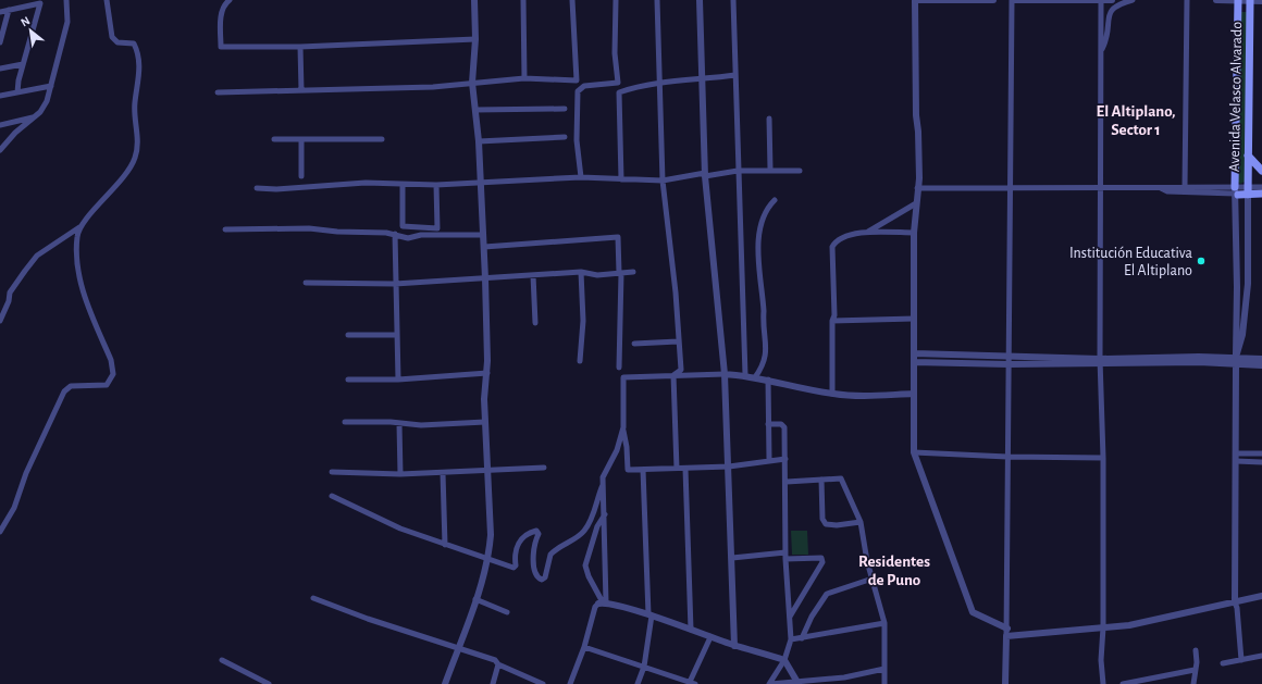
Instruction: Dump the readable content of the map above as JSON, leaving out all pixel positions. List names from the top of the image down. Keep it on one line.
{"streets":{"main road":["Avenida Velasco Alvarado"]},"districts":["El Altiplano, Sector 1","Residentes de Puno"],"places":["Institución Educativa El Altiplano"],"north":"top left"}
